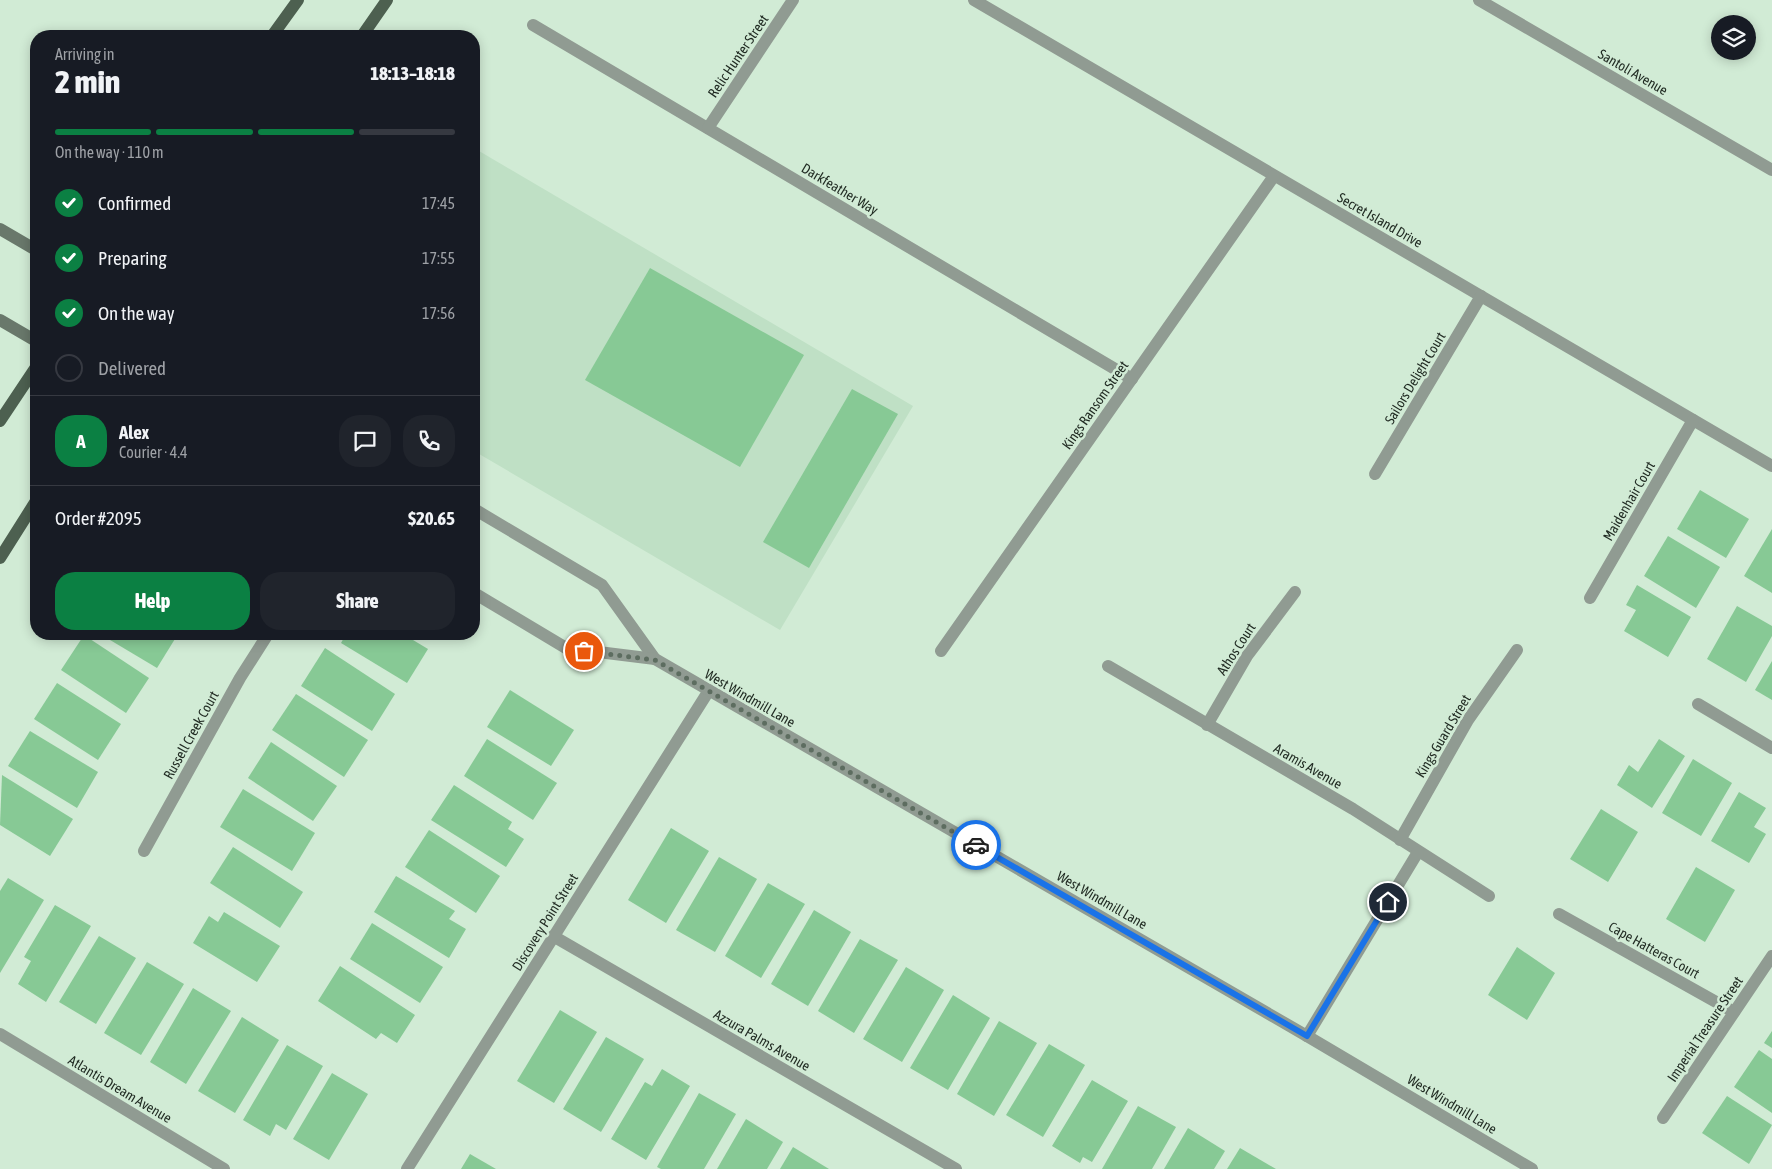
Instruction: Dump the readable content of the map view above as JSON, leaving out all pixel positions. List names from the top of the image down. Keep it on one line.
{"streets":{"street":["Relic Hunter Street","Santoli Avenue","Darkfeather Way","Secret Island Drive","Sailors Delight Court","Kings Ransom Street","Maidenhair Court","Athos Court","West Windmill Lane","Russell Creek Court","Kings Guard Street","Aramis Avenue","Discovery Point Street","Cape Hatteras Court","Imperial Treasure Street","Azzura Palms Avenue","Atlantis Dream Avenue"]},"crossings":[["Relic Hunter Street","Darkfeather Way"],["Darkfeather Way","Kings Ransom Street"],["Secret Island Drive","Sailors Delight Court"],["Secret Island Drive","Kings Ransom Street"],["Secret Island Drive","Maidenhair Court"],["Athos Court","Aramis Avenue"],["West Windmill Lane","Discovery Point Street"],["Kings Guard Street","Aramis Avenue"],["Discovery Point Street","Azzura Palms Avenue"],["Cape Hatteras Court","Imperial Treasure Street"]],"page":{"heading":["2 min","Arriving in","18:13–18:18"],"panel":["Alex","Courier · 4.4","Order #2095","$20.65"],"bar":"On the way · 110 m","list":[["Confirmed","17:45"],["Preparing","17:55"],["On the way","17:56"],"Delivered"],"round":"A","buttons":["Help","Share"]}}
